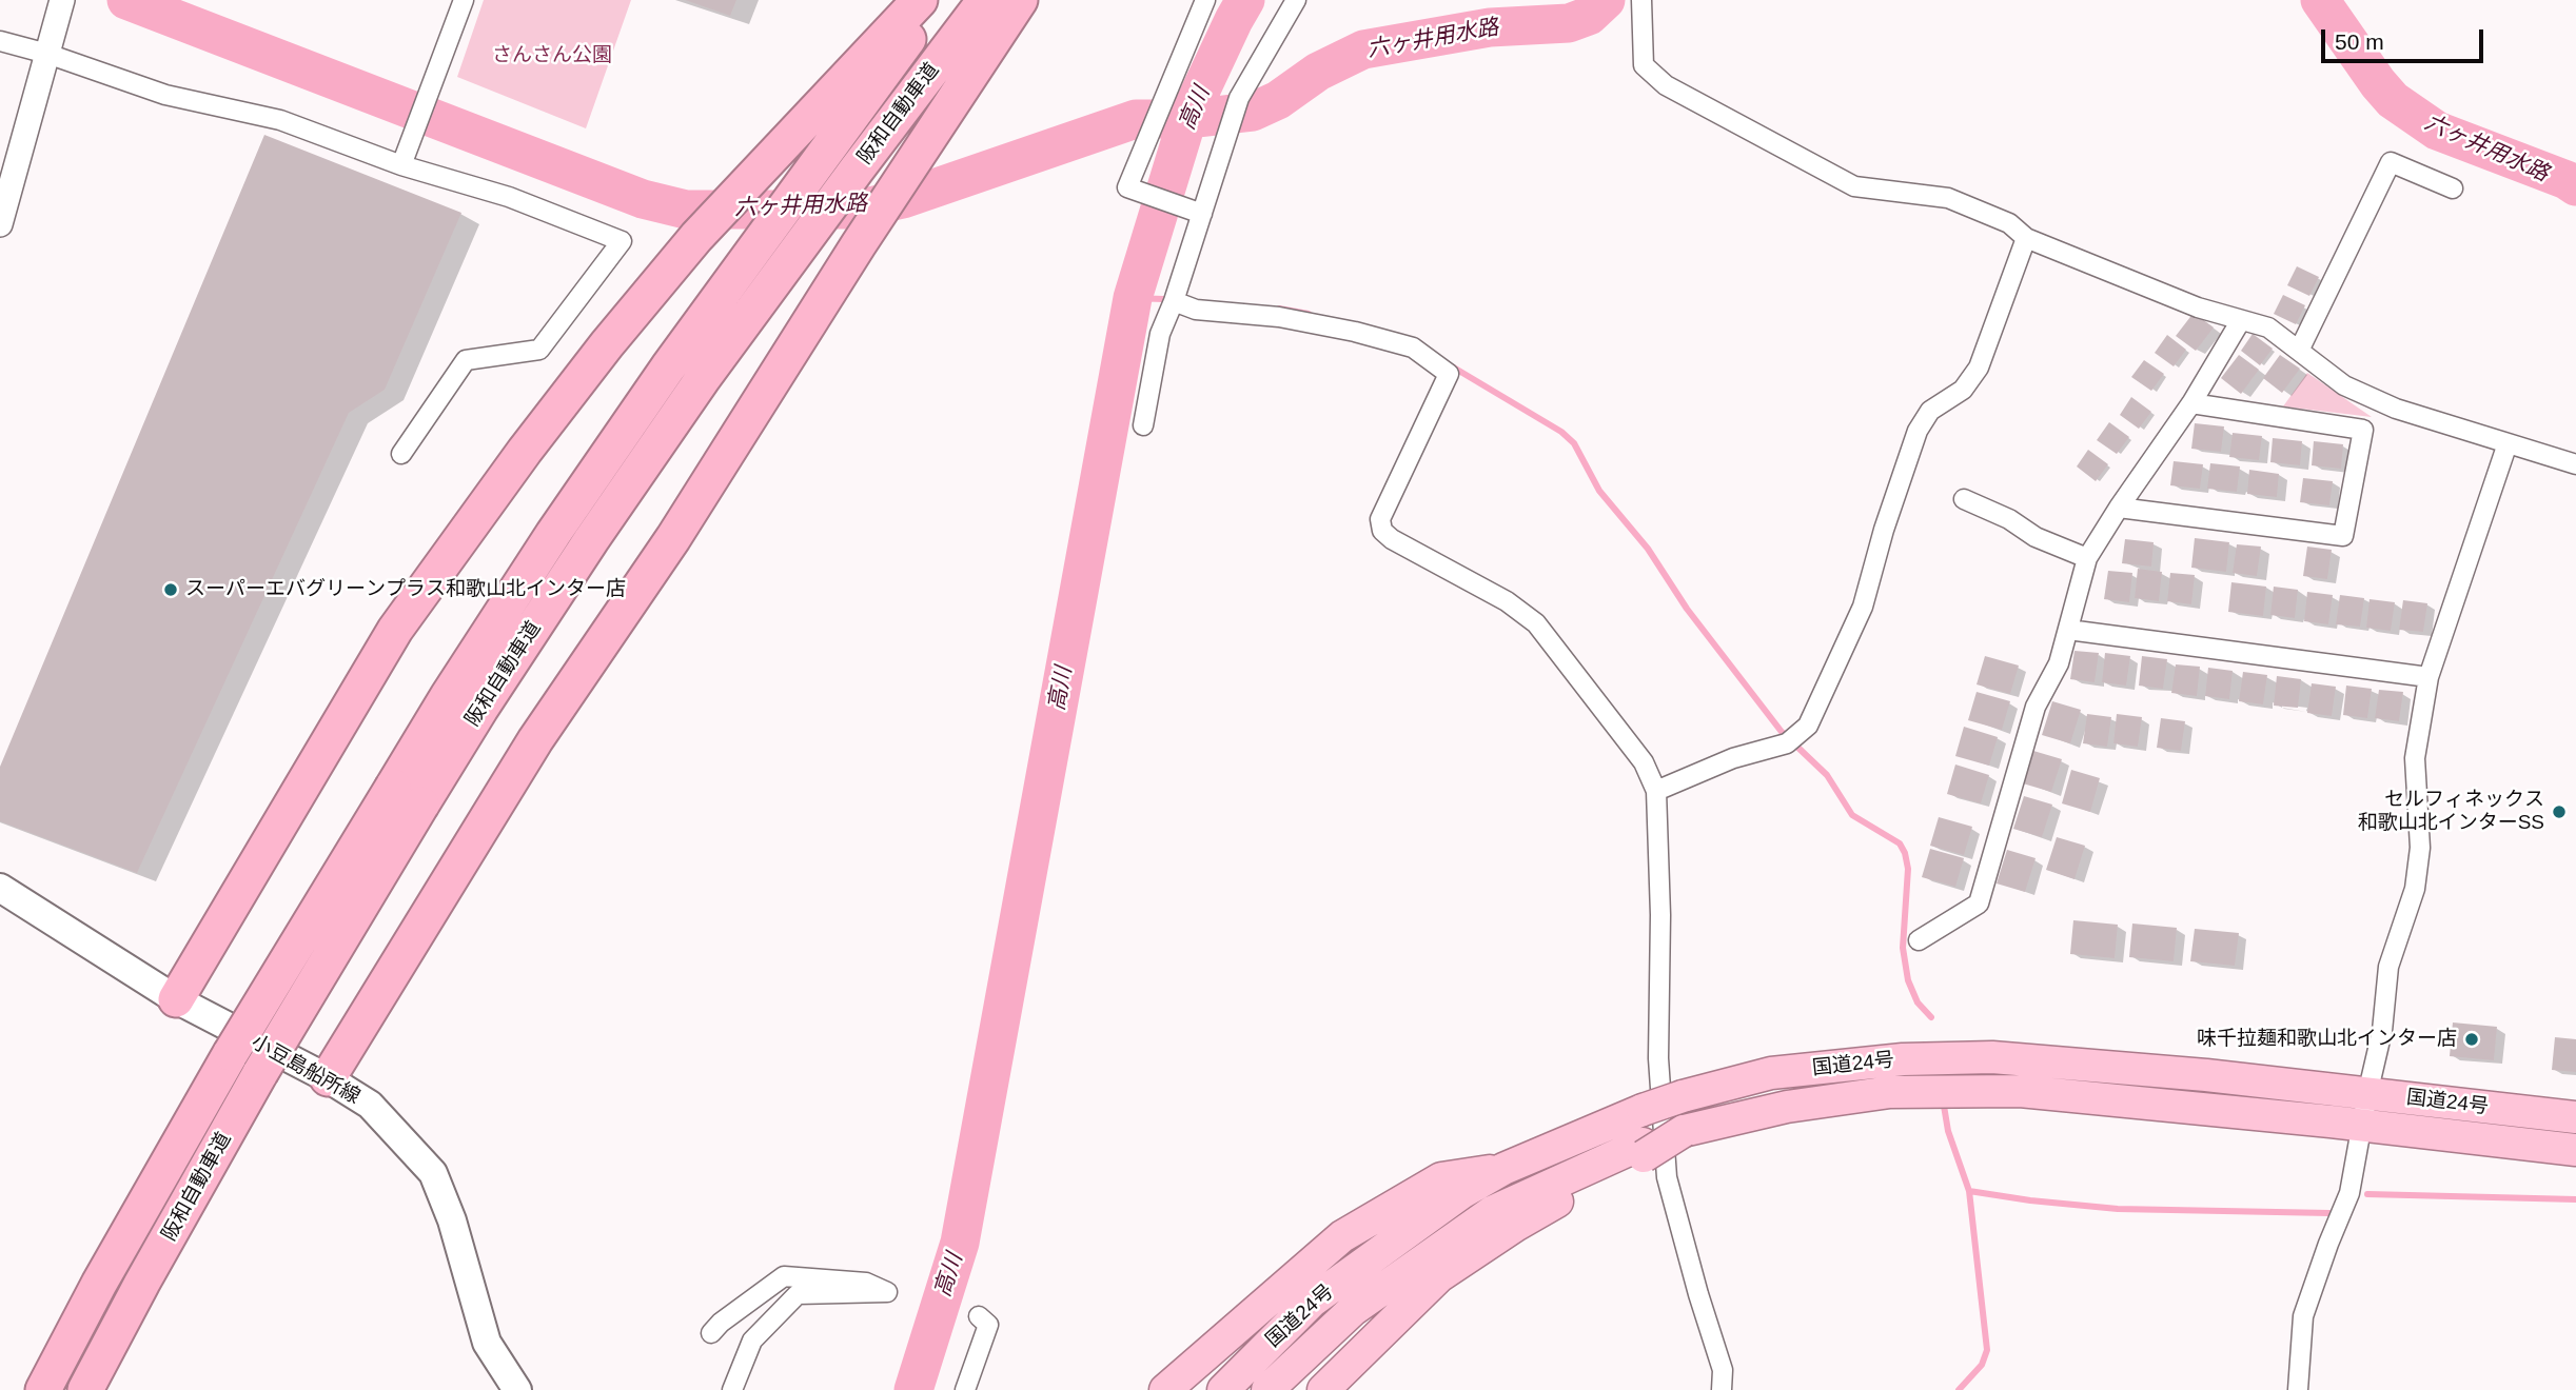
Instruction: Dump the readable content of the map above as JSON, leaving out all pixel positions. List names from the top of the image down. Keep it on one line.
{"streets":{"highway":["阪和自動車道","国道24号"],"main road":["小豆島船所線"]},"water":["六ヶ井用水路","高川"],"parks":["さんさん公園"],"places":["スーパーエバグリーンプラス和歌山北インター店","セルフィネックス 和歌山北インターSS","味千拉麺和歌山北インター店"],"scale_bar":"50 m"}
